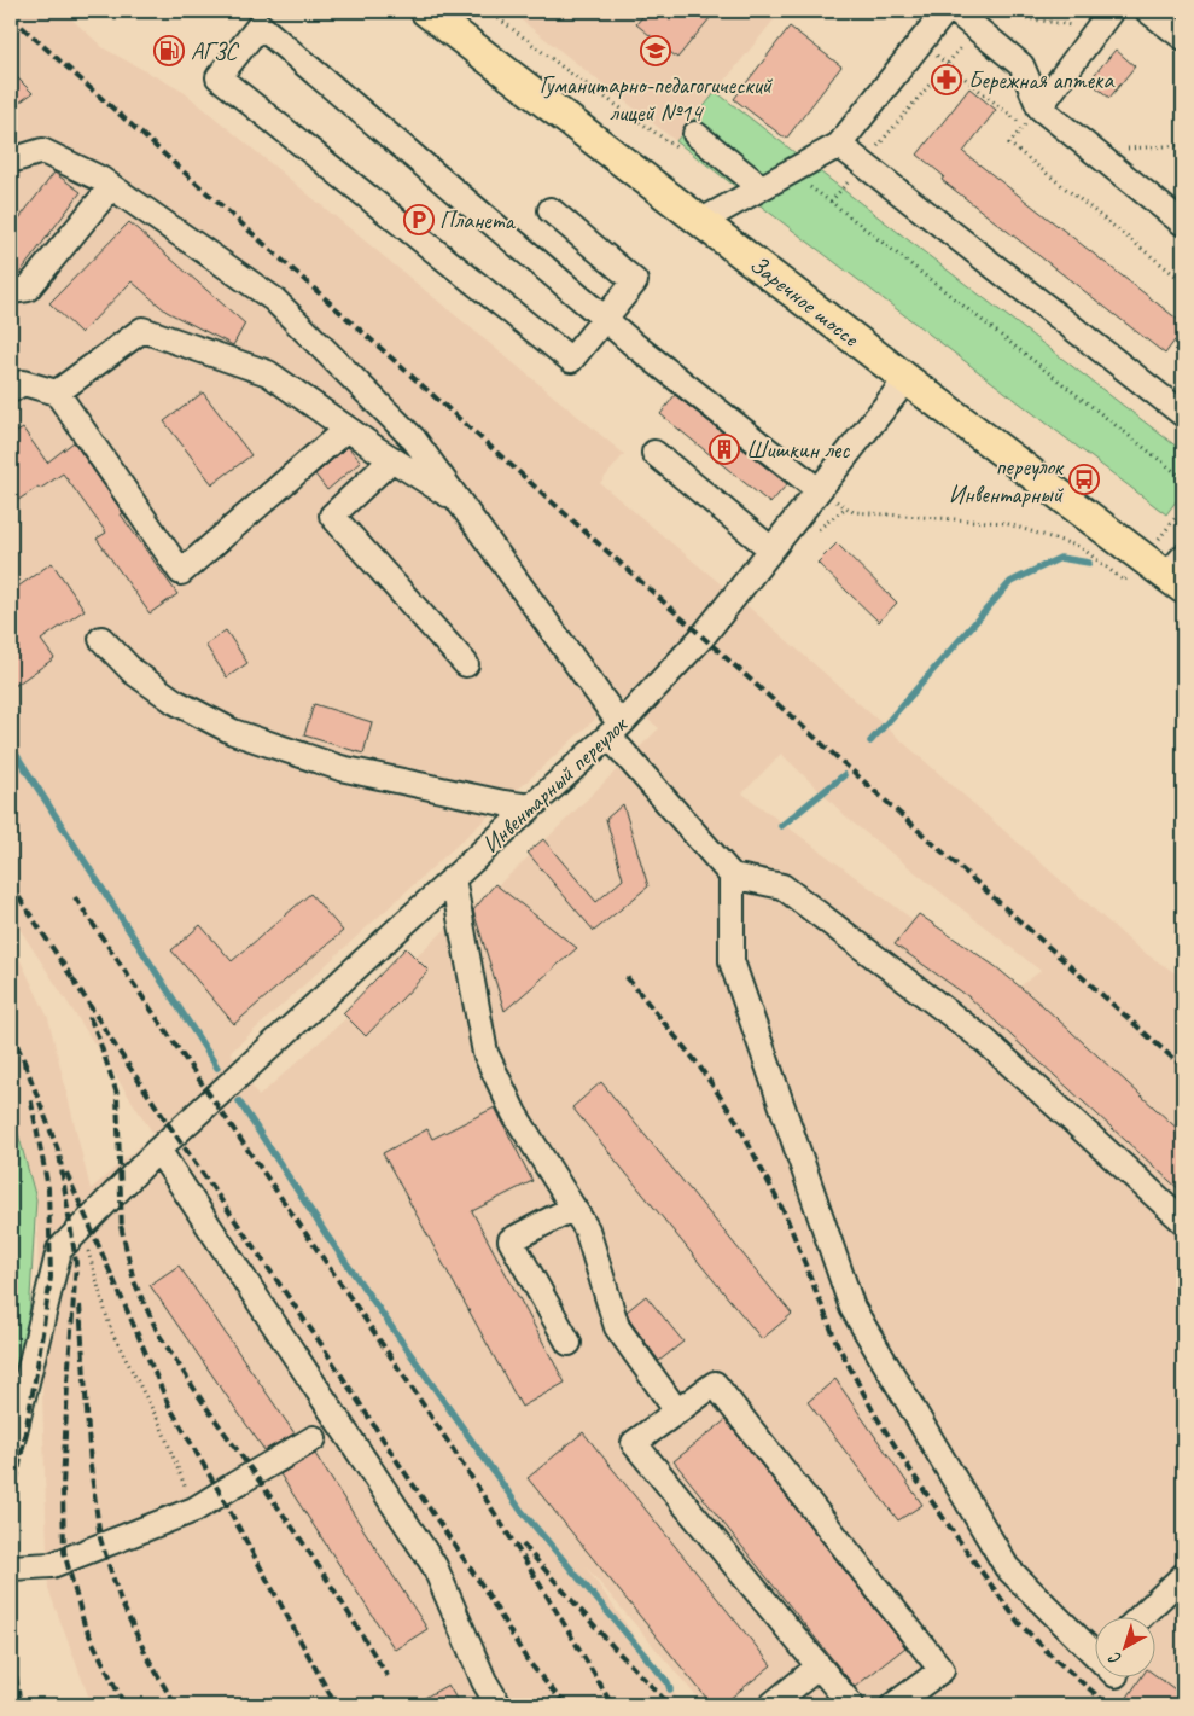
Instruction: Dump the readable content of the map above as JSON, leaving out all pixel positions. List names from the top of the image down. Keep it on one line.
{"streets":{"main road":["Заречное шоссе"],"street":["Инвентарный переулок"]},"crossings":[["Заречное шоссе","Инвентарный переулок"]],"places":{"fuel station":["АГЗС"],"school or university":["Гуманитарно-педагогический лицей №14"],"pharmacy":["Бережная аптека"],"parking":["Планета"],"building":["Шишкин лес"],"bus stop":["переулок Инвентарный"]},"north":"bottom left"}
